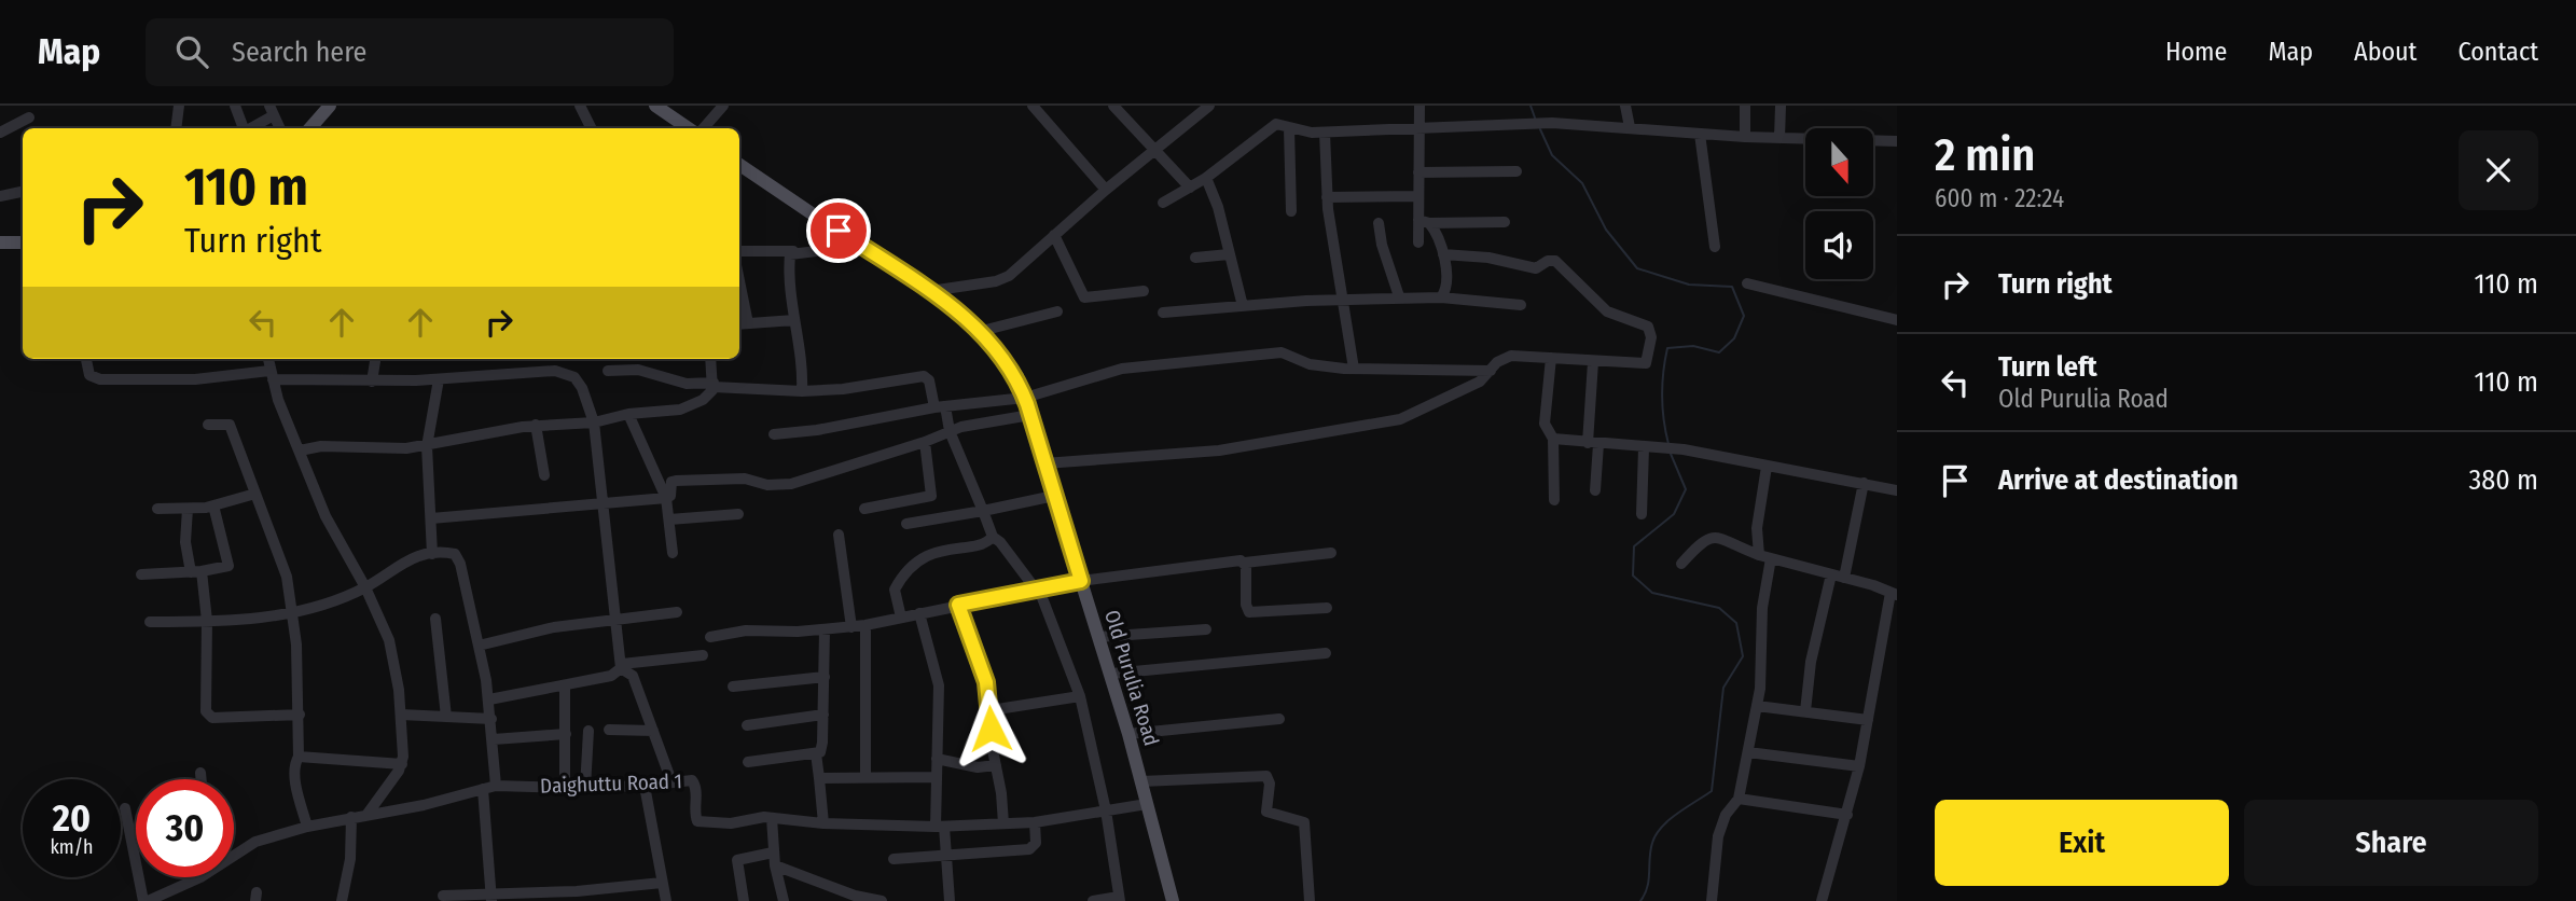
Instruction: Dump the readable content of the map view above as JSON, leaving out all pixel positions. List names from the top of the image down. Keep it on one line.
{"streets":{"main road":["Old Purulia Road"],"street":["Daighuttu Road 1"]},"crossings":[["Old Purulia Road","Daighuttu Road 1"]],"north":"bottom","page":{"header":"Map","search":"Search here","nav":["Home","Map","About","Contact"],"heading":["2 min","600 m · 22:24"],"turn":["110 m","Turn right"],"list":[{"name":"Turn right","value":"110 m"},{"name":"Turn left","note":"Old Purulia Road","value":"110 m"},{"name":"Arrive at destination","value":"380 m"}],"speed":"20 km/h","limit":"30","buttons":["Exit","Share"]}}
